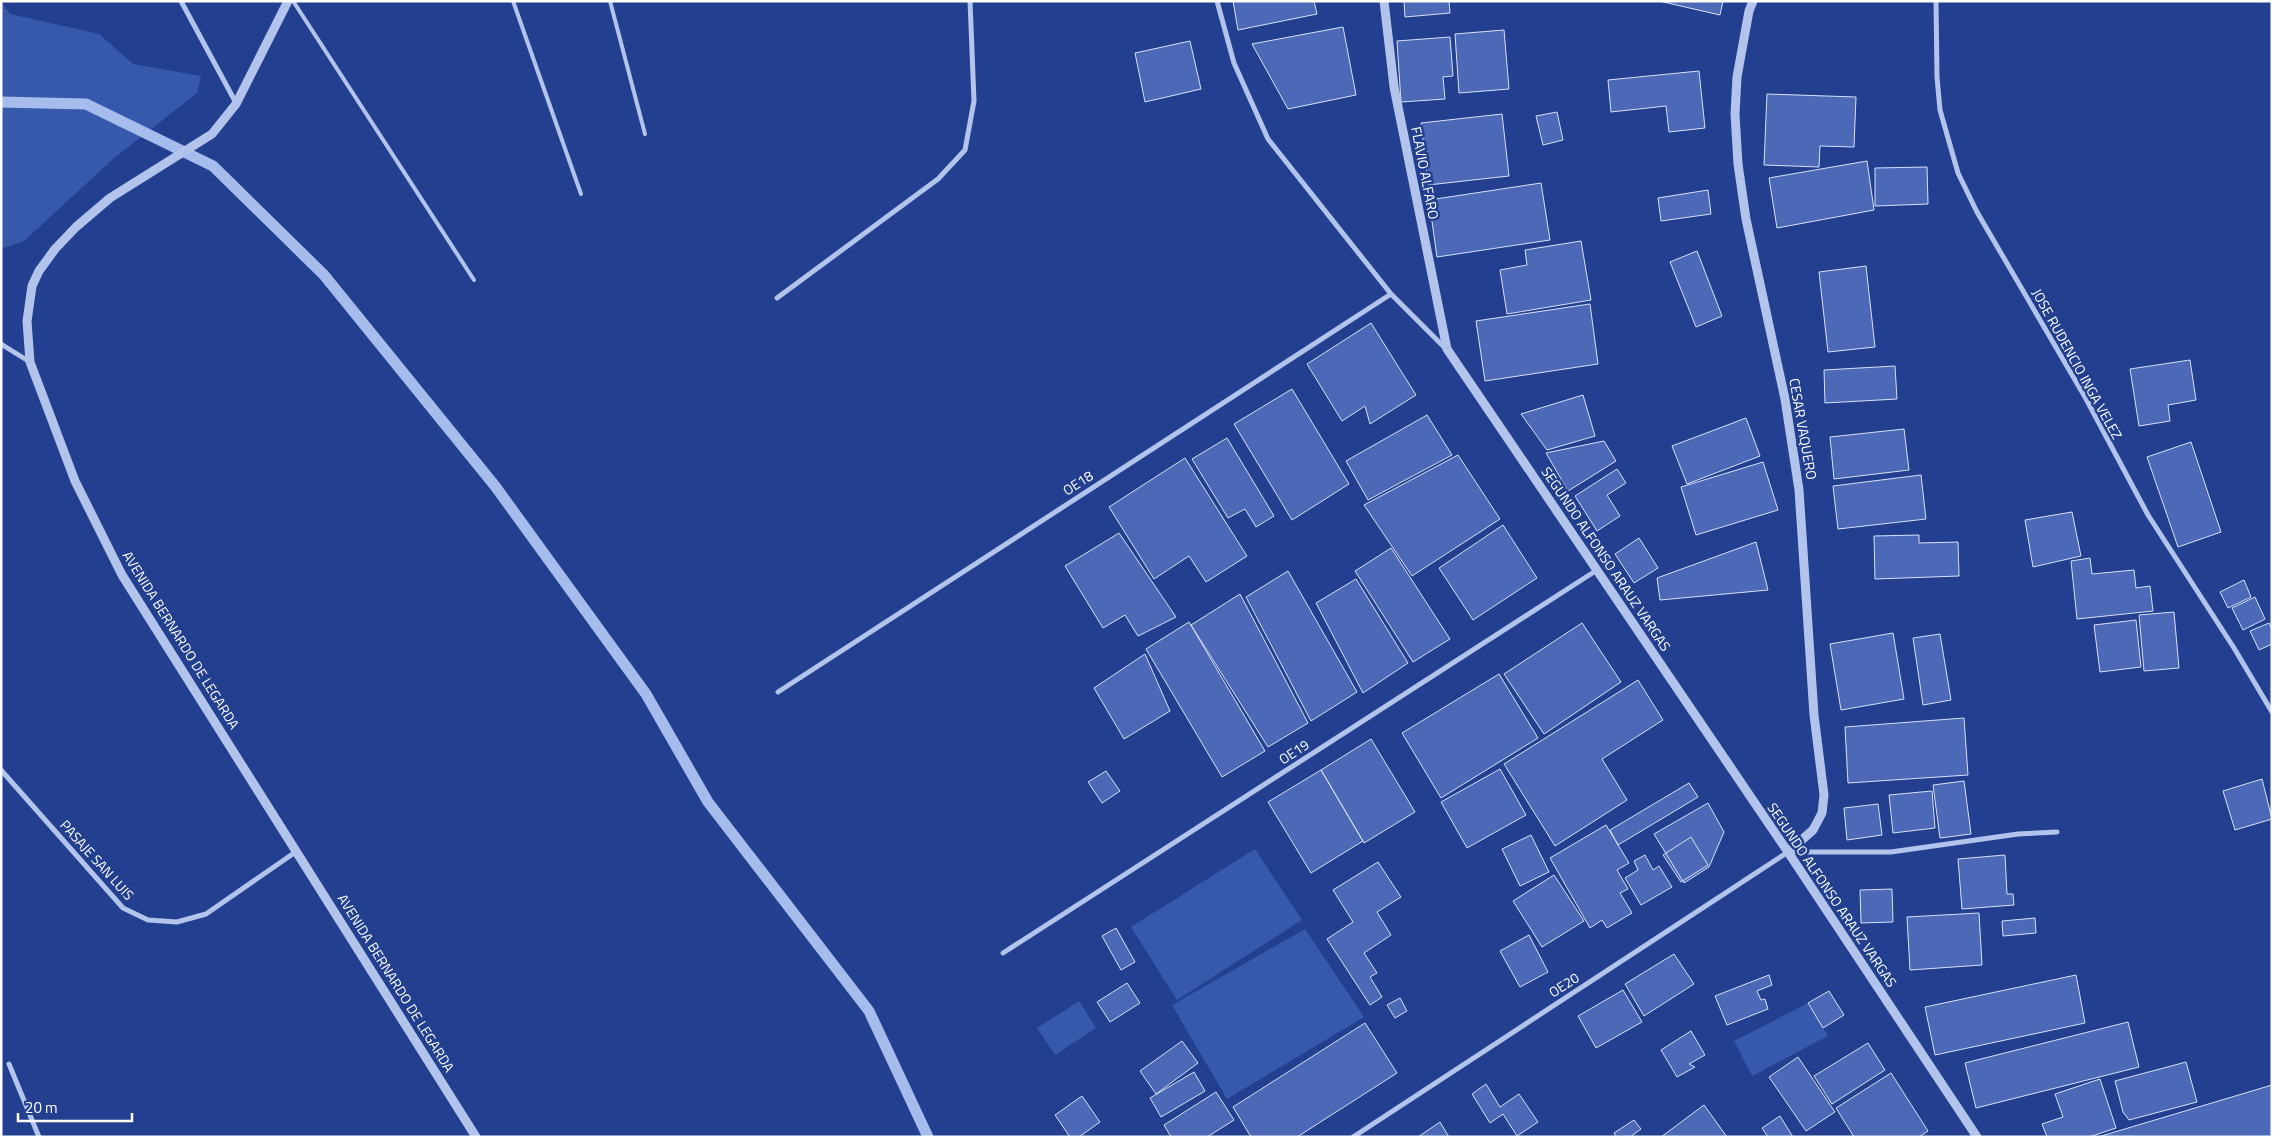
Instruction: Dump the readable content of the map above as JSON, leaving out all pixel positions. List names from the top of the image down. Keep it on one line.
{"streets":{"street":["FLAVIO ALFARO","JOSE RUDENCIO INGA VELEZ","CESAR VAQUERO","OE18","SEGUNDO ALFONSO ARAUZ VARGAS","AVENIDA BERNARDO DE LEGARDA","OE19","PASAJE SAN LUIS","OE20"]},"crossings":[["FLAVIO ALFARO","SEGUNDO ALFONSO ARAUZ VARGAS"],["CESAR VAQUERO","SEGUNDO ALFONSO ARAUZ VARGAS"],["CESAR VAQUERO","OE20"],["OE18","SEGUNDO ALFONSO ARAUZ VARGAS"],["SEGUNDO ALFONSO ARAUZ VARGAS","OE19"],["SEGUNDO ALFONSO ARAUZ VARGAS","OE20"],["AVENIDA BERNARDO DE LEGARDA","PASAJE SAN LUIS"]],"scale_bar":"20 m"}
